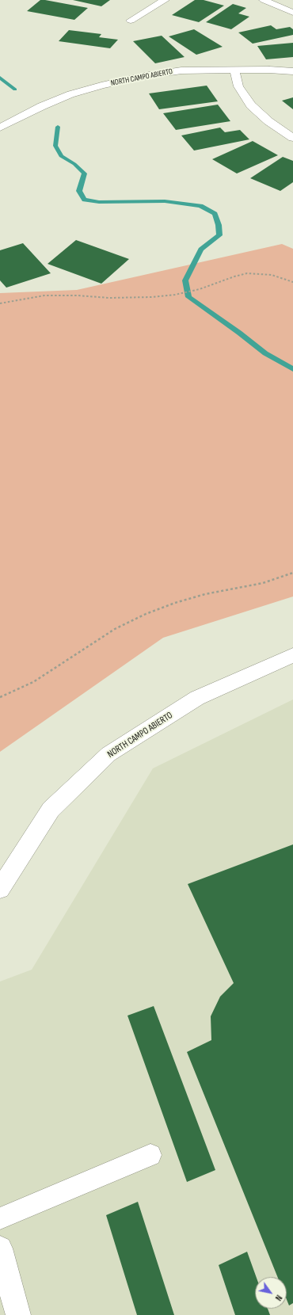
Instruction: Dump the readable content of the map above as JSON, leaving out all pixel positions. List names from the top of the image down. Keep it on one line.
{"streets":{"street":["NORTH CAMPO ABIERTO"]},"north":"bottom right"}
